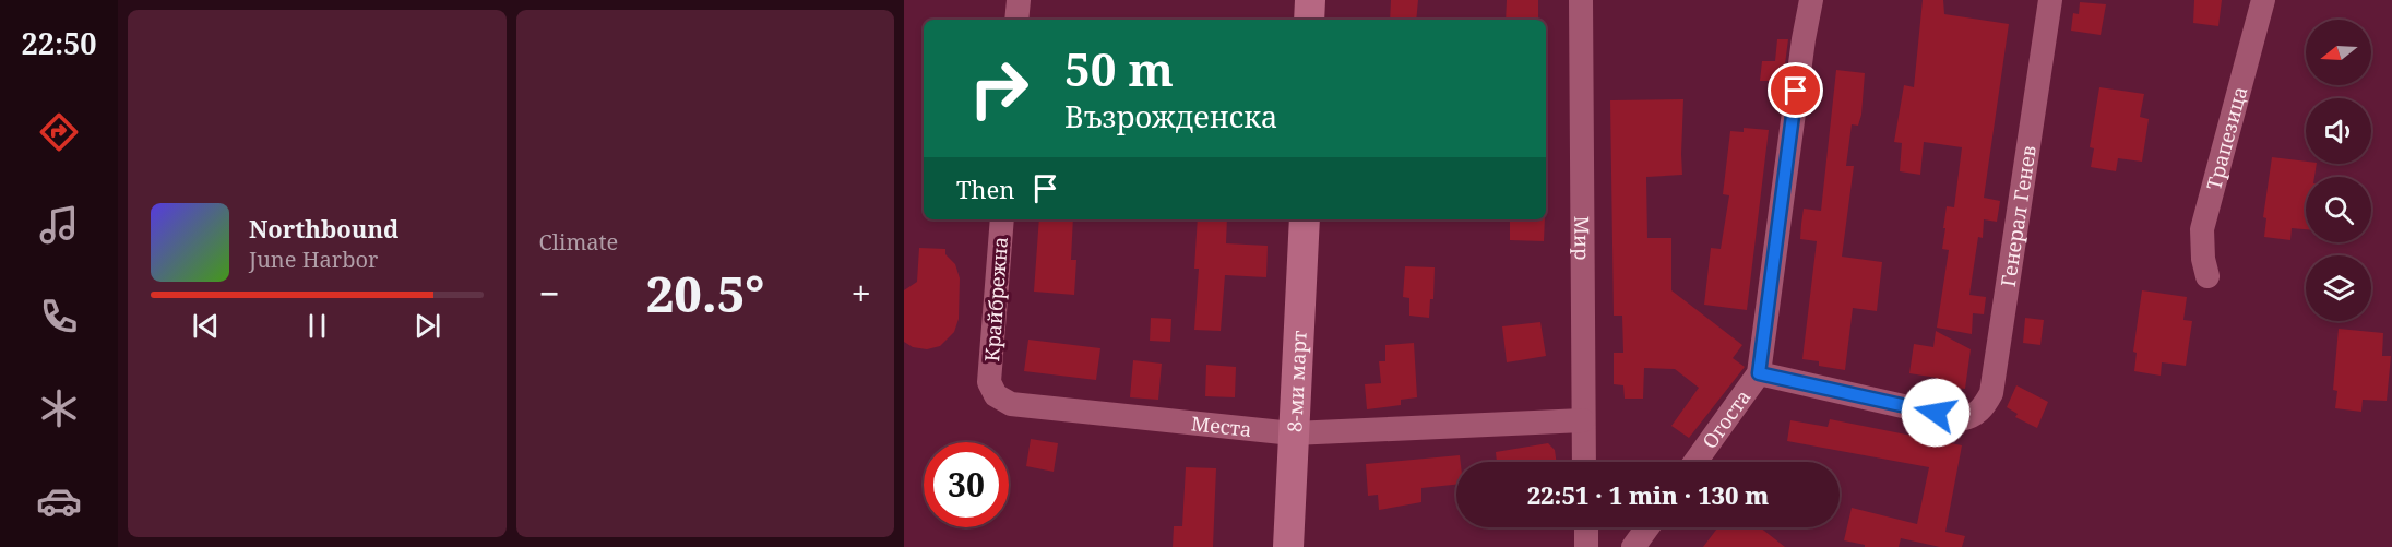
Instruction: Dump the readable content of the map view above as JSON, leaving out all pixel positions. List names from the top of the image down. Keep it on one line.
{"streets":{"main road":["8-ми март"],"street":["Трапезица","Генерал Генев","Мир","Крайбрежна","Огоста","Места"]},"crossings":[["Генерал Генев","Огоста"],["Мир","Места"],["Крайбрежна","Места"],["8-ми март","Места"]],"north":"left","page":{"tabs":"22:50","tile":"Climate","turn":["50 m","Възрожденска"],"then":"Then","song":["Northbound","June Harbor"],"heat":["−","20.5°","+"],"limit":"30","trip":"22:51 · 1 min · 130 m"}}
